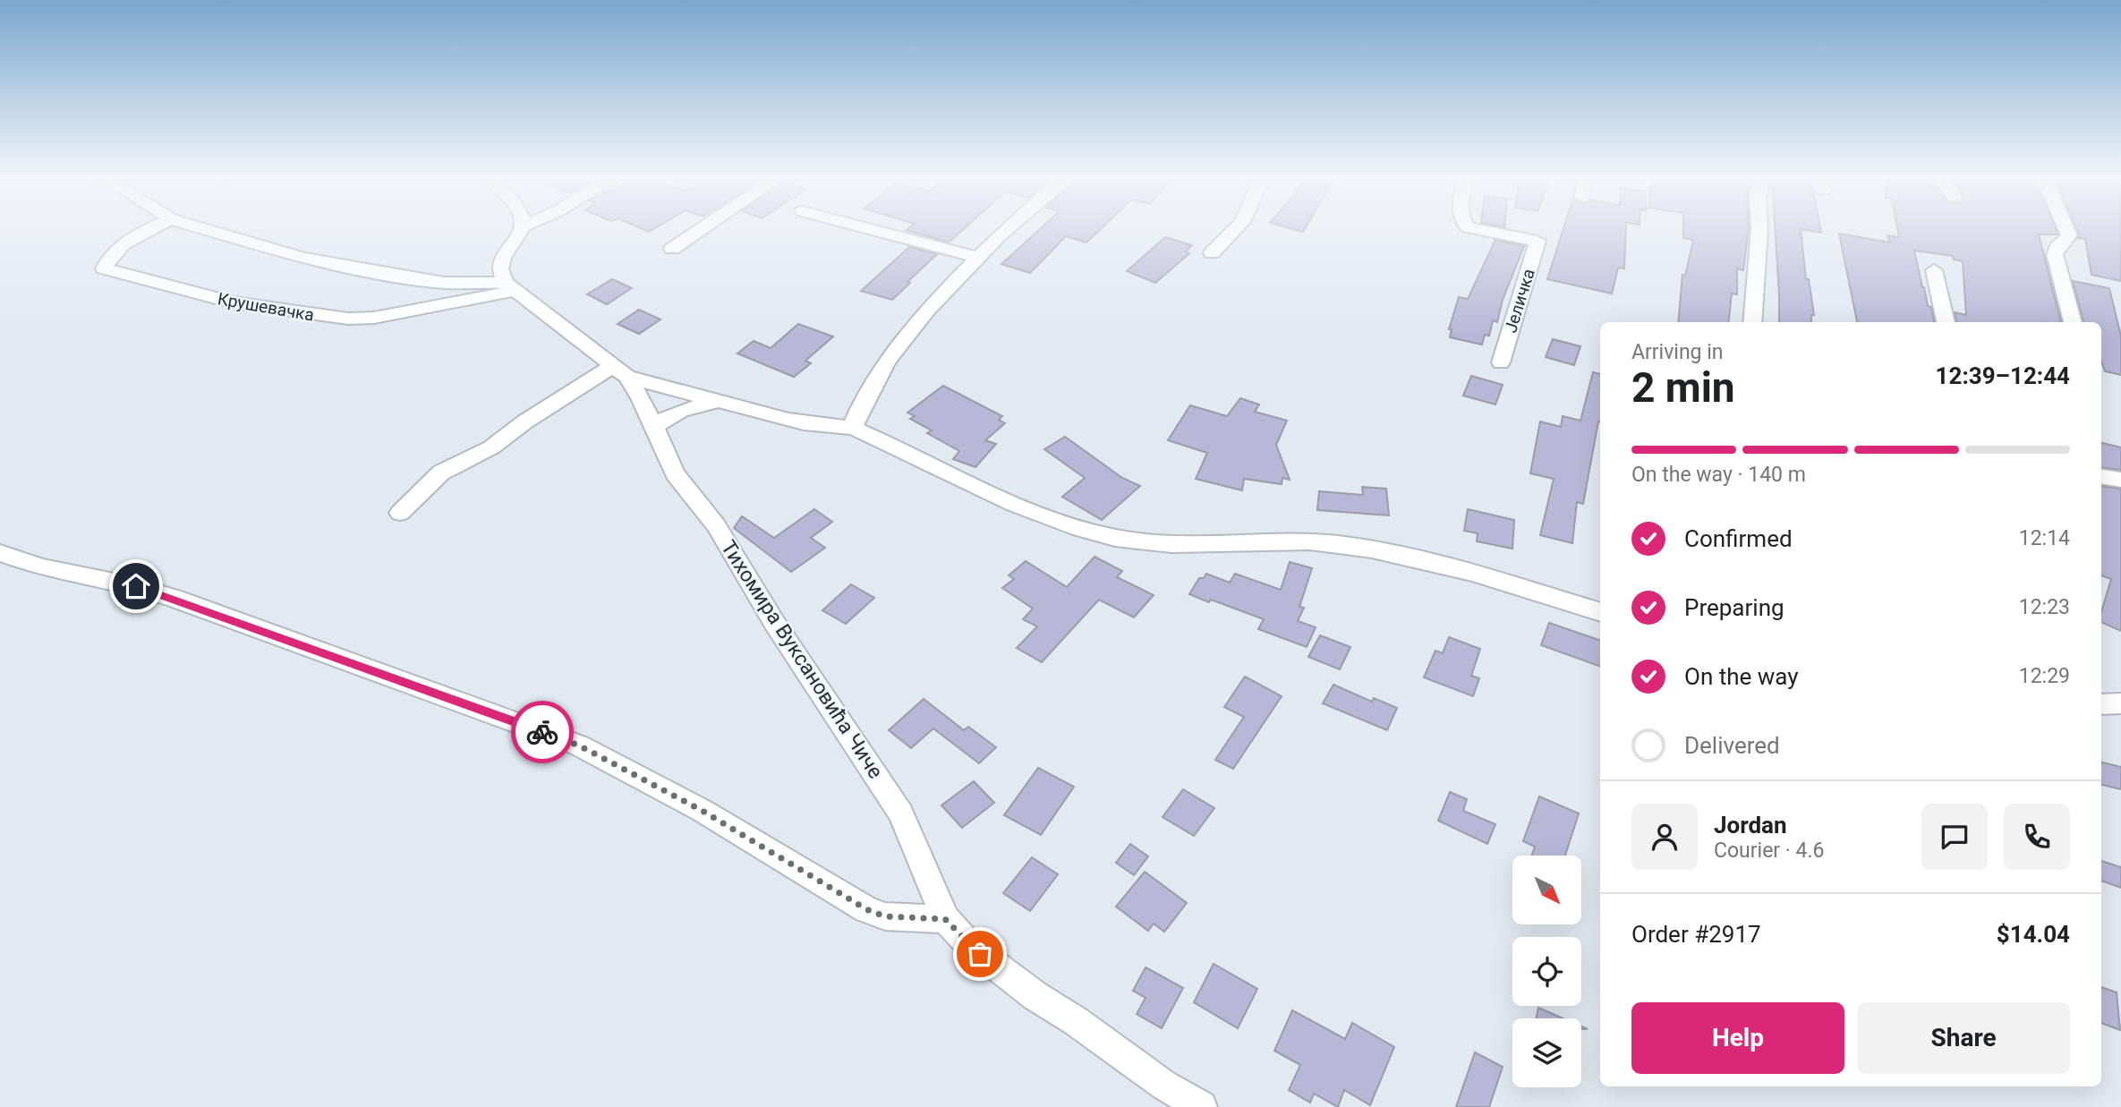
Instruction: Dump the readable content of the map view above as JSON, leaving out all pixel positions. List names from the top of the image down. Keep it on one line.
{"streets":{"street":["Јеличка","Крушевачка","Тихомира Вуксановића Чиче"]},"crossings":[["Крушевачка","Тихомира Вуксановића Чиче"]],"north":"bottom right","page":{"heading":["2 min","Arriving in","12:39–12:44"],"panel":["Jordan","Courier · 4.6","Order #2917","$14.04"],"bar":"On the way · 140 m","list":[["Confirmed","12:14"],["Preparing","12:23"],["On the way","12:29"],"Delivered"],"buttons":["Help","Share"]}}
